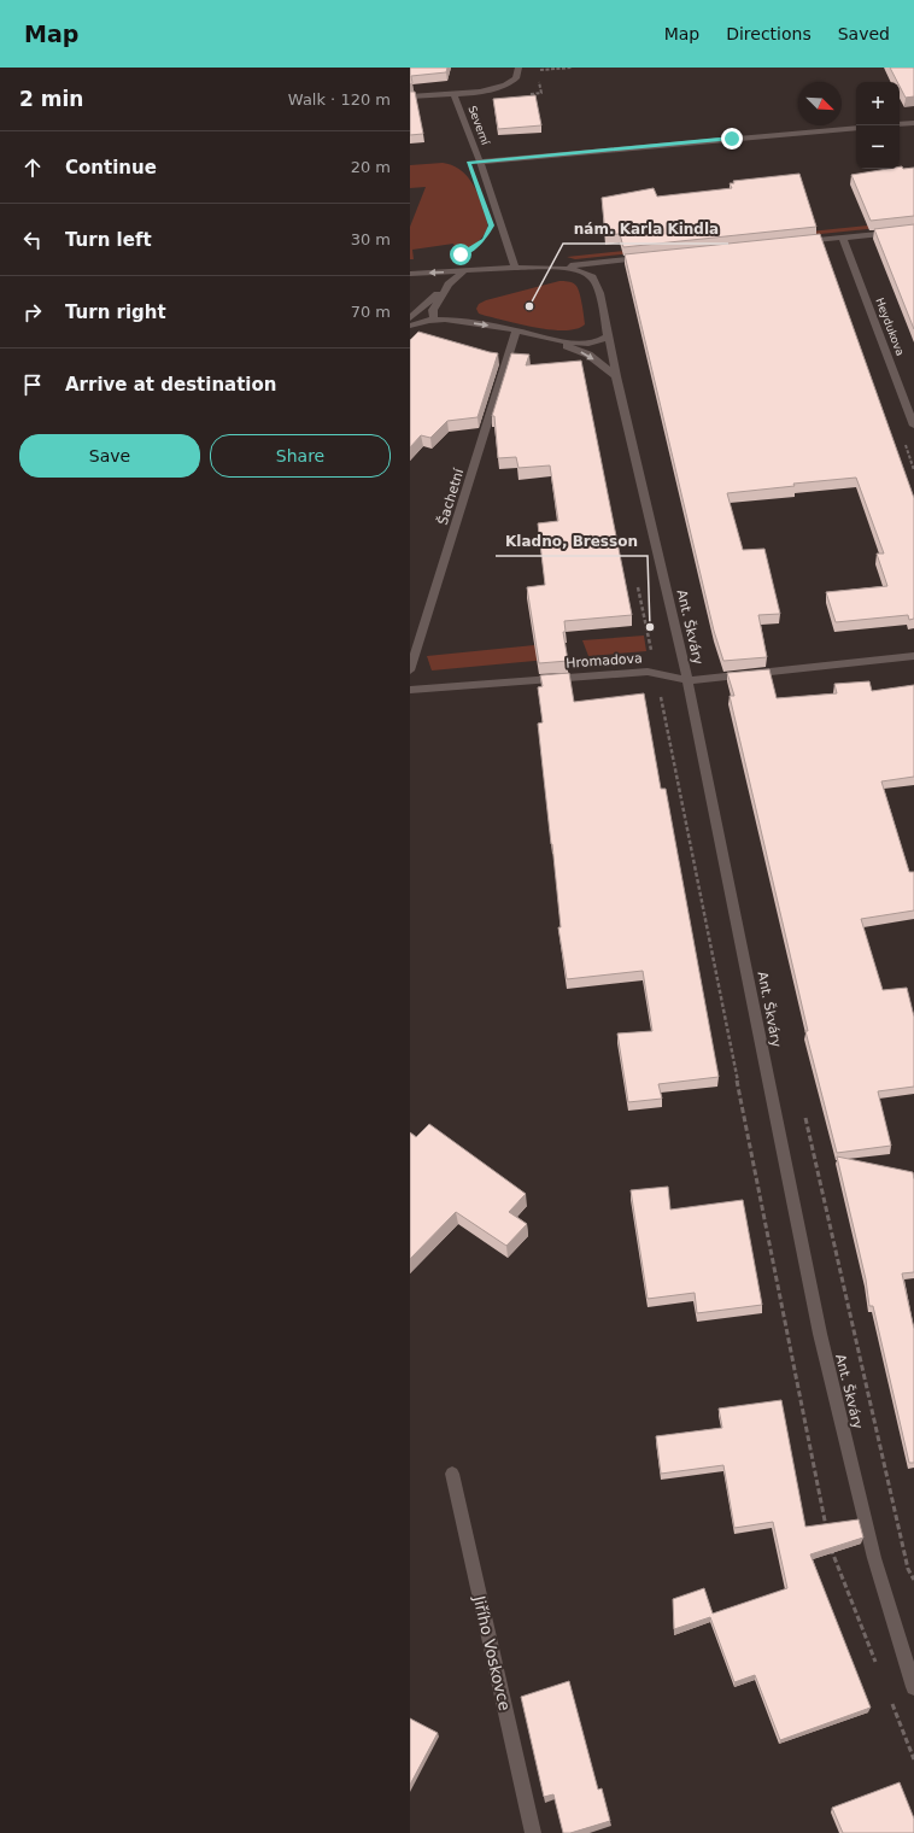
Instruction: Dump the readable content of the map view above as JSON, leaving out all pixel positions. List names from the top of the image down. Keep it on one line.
{"streets":{"street":["Severní","Heydukova","Šachetní","Ant. Škváry","Hromadova","Jiřího Voskovce"]},"crossings":[["Ant. Škváry","Hromadova"]],"places":["nám. Karla Kindla","Kladno, Bresson"],"north":"bottom right","page":{"header":"Map","nav":["Map","Directions","Saved"],"heading":["2 min","Walk · 120 m"],"map_buttons":["+","−"],"list":[["Continue","20 m"],["Turn left","30 m"],["Turn right","70 m"],"Arrive at destination"],"buttons":["Save","Share"]}}
